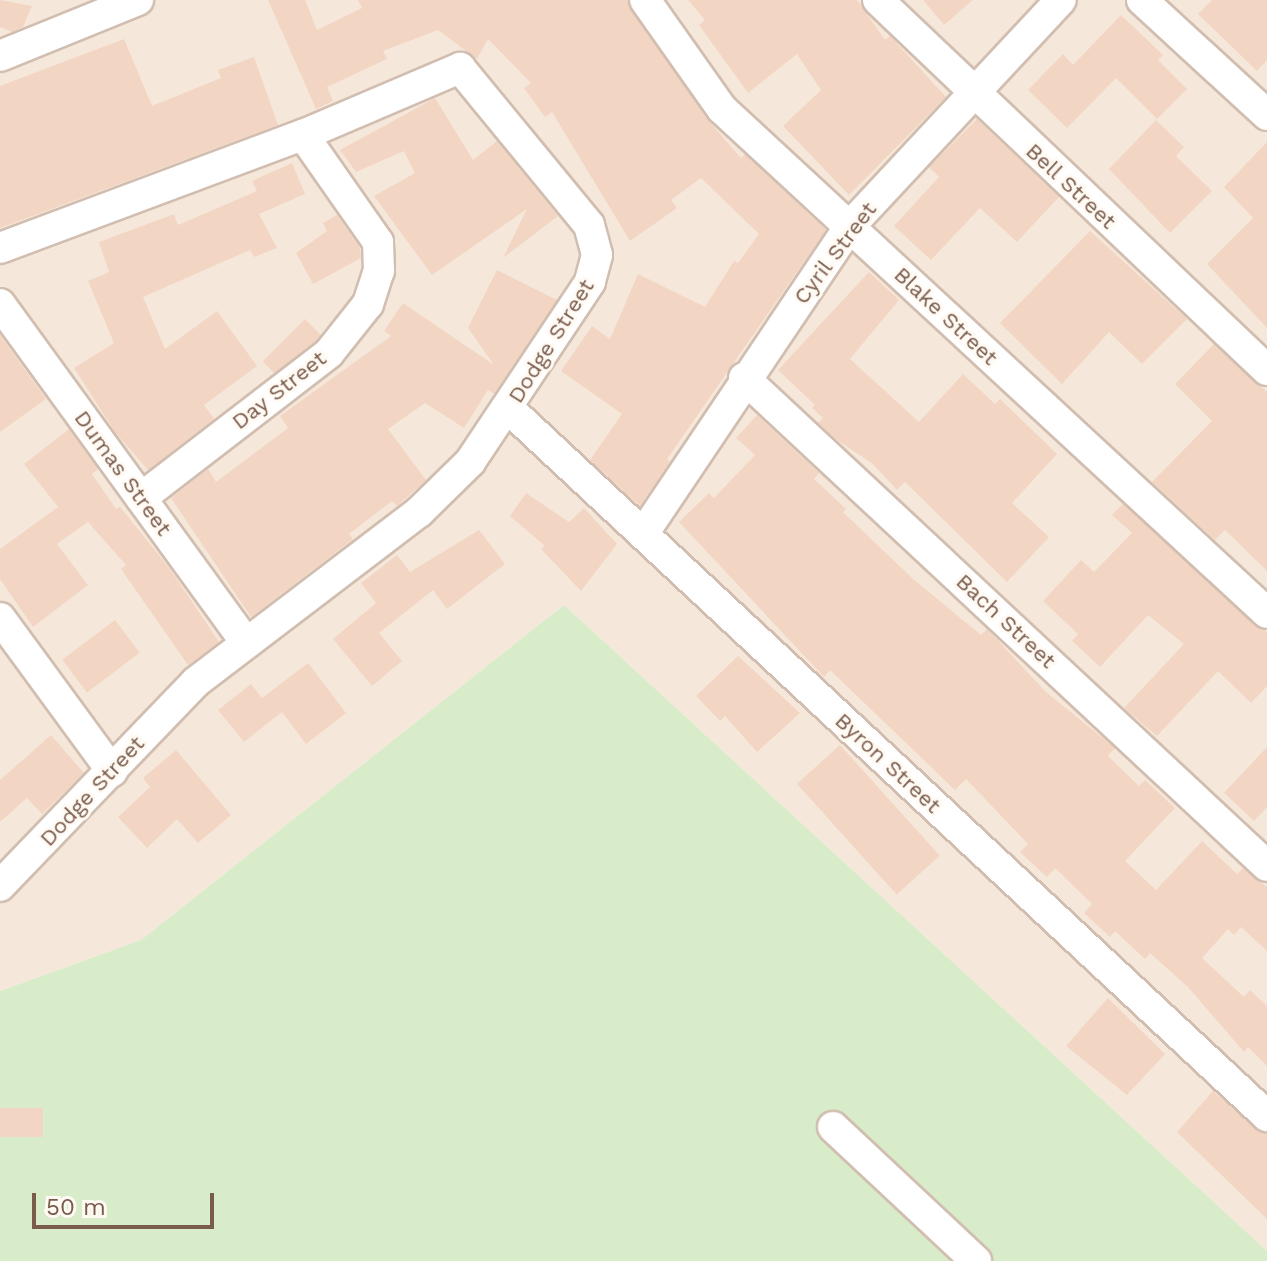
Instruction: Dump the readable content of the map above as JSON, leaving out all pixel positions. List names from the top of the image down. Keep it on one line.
{"streets":{"street":["Bell Street","Cyril Street","Blake Street","Dodge Street","Day Street","Dumas Street","Bach Street","Byron Street"]},"crossings":[["Bell Street","Cyril Street"],["Cyril Street","Blake Street"],["Cyril Street","Bach Street"],["Cyril Street","Byron Street"],["Dodge Street","Day Street"],["Dodge Street","Dumas Street"],["Dodge Street","Byron Street"],["Day Street","Dumas Street"]],"scale_bar":"50 m"}
